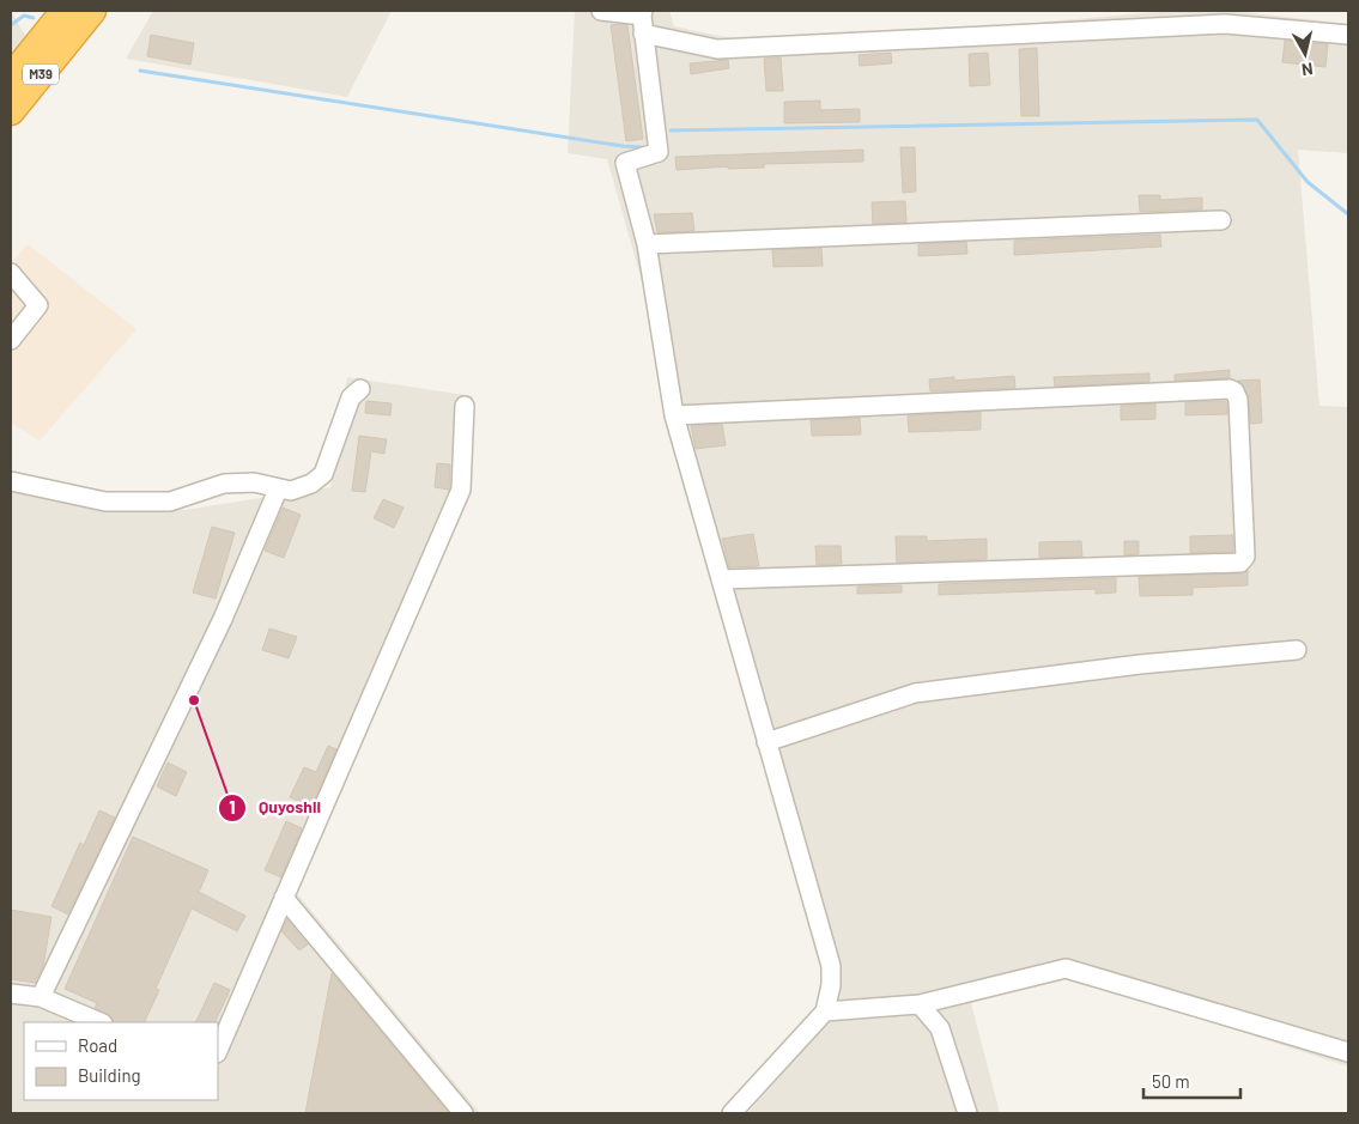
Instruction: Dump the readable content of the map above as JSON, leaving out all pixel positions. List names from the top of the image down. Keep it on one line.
{"streets":{"highway":["M39"]},"places":["Quyoshli"],"legend":["Road","Building"],"scale_bar":"50 m","north":"bottom"}
